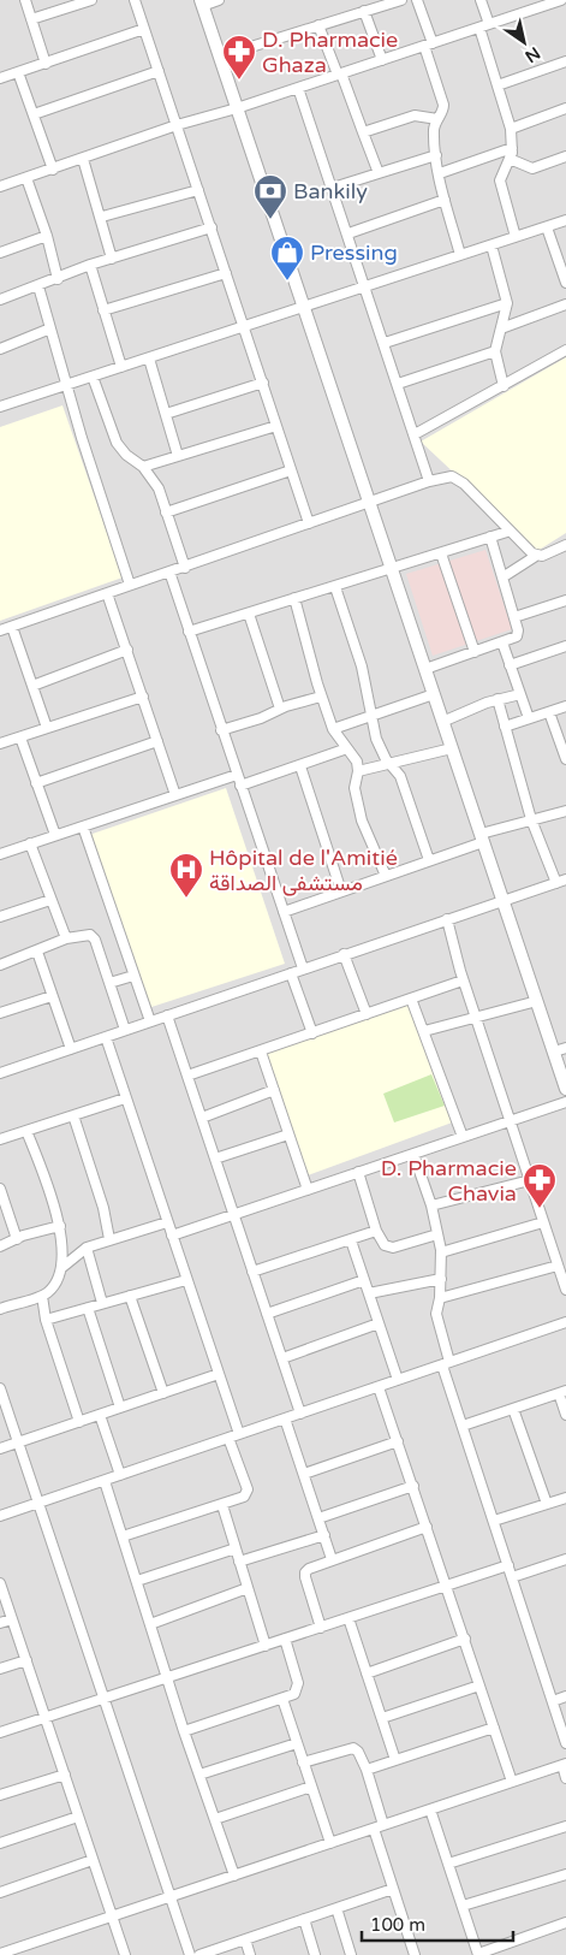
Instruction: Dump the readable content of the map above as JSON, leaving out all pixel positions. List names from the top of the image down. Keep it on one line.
{"places":{"pharmacy":["D. Pharmacie Ghaza","D. Pharmacie Chavia"],"bank":["Bankily"],"shop":["Pressing"],"hospital":["Hôpital de l'Amitié مستشفى الصداقة"]},"scale_bar":"100 m","north":"bottom right"}
